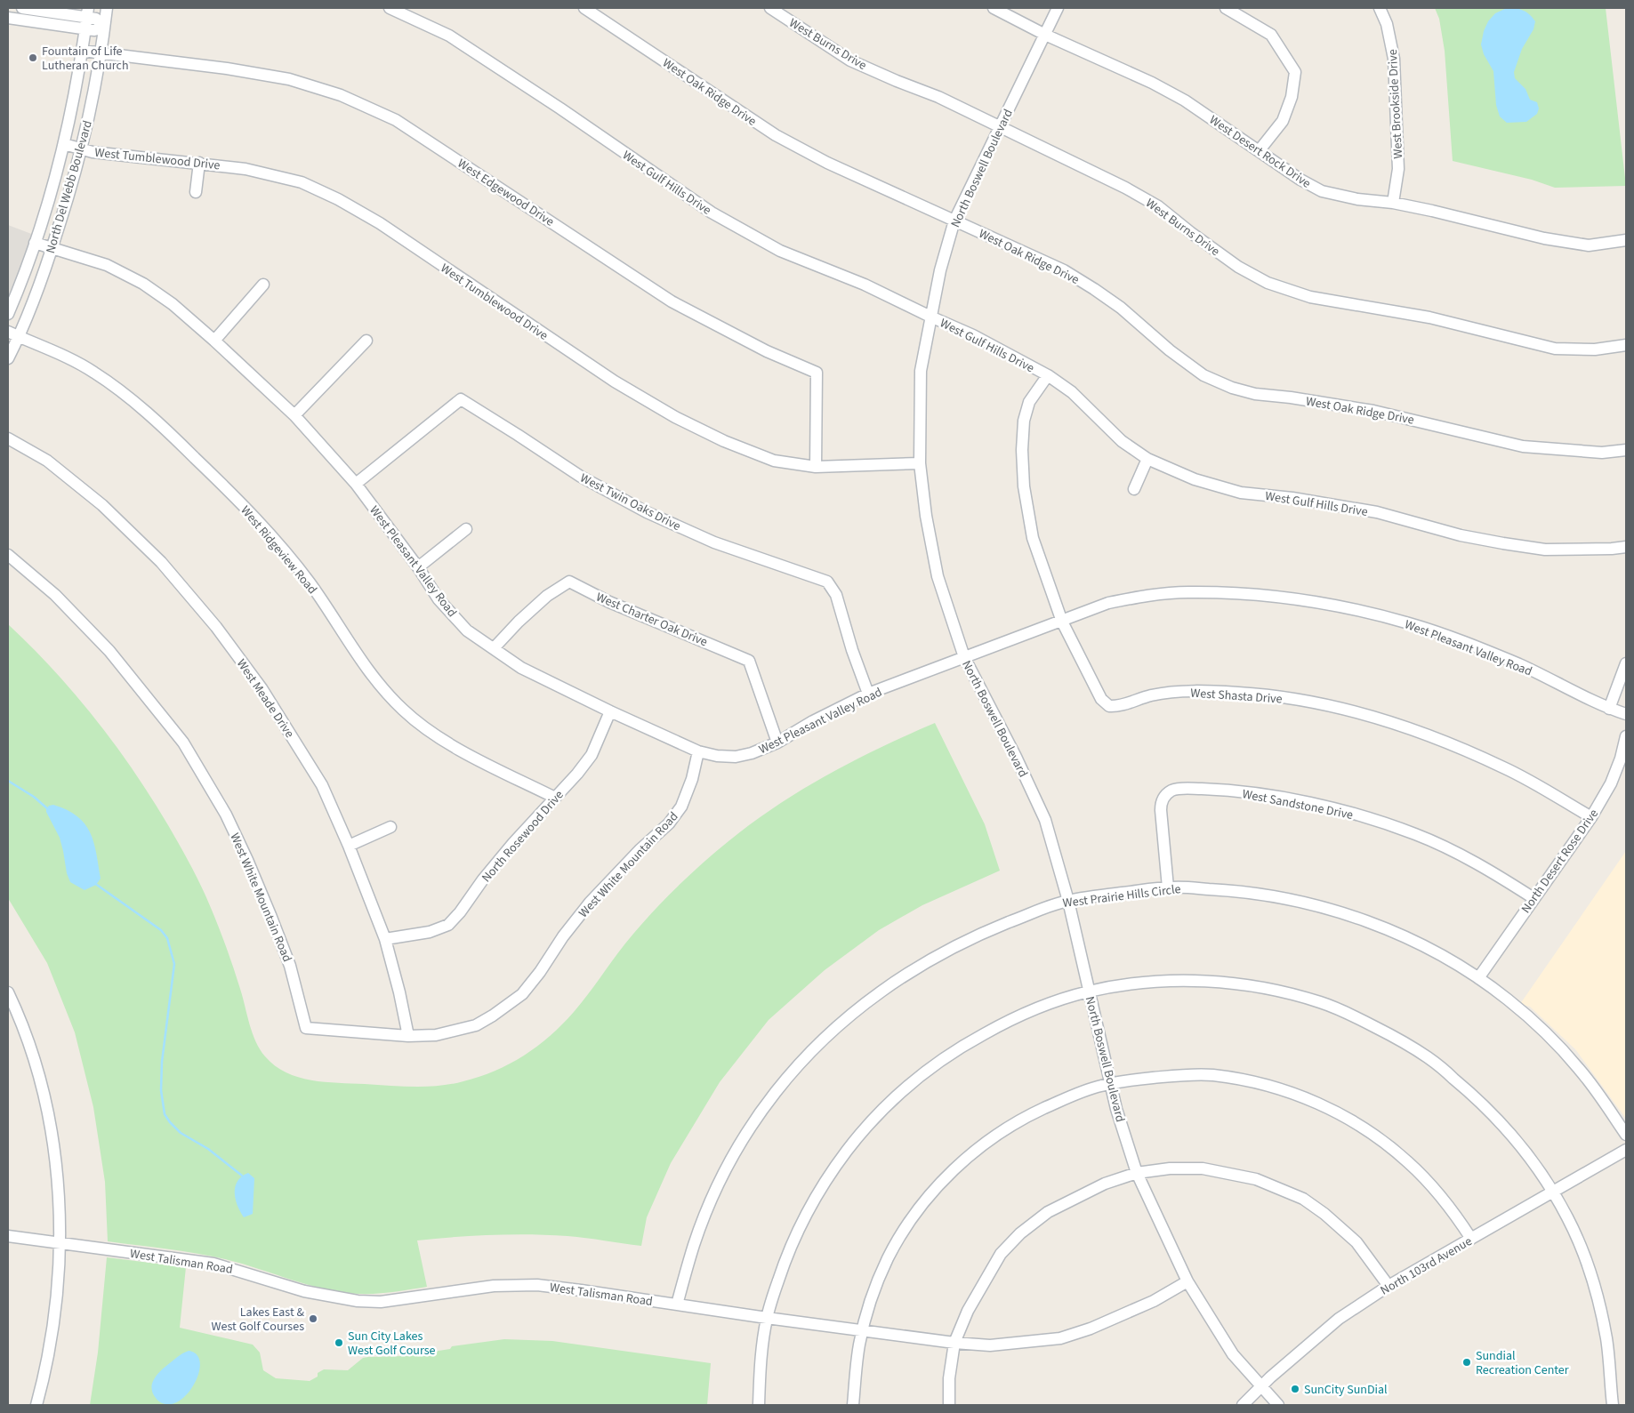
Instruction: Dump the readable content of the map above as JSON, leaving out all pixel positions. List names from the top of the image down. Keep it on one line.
{"streets":{"street":["West Burns Drive","West Oak Ridge Drive","West Brookside Drive","West Desert Rock Drive","West Tumblewood Drive","North Boswell Boulevard","West Gulf Hills Drive","North Del Webb Boulevard","West Edgewood Drive","West Twin Oaks Drive","West Ridgeview Road","West Pleasant Valley Road","West Charter Oak Drive","West Shasta Drive","West Meade Drive","West Sandstone Drive","North Rosewood Drive","North Desert Rose Drive","West White Mountain Road","West Prairie Hills Circle","West Talisman Road","North 103rd Avenue"]},"crossings":[["West Burns Drive","North Boswell Boulevard"],["West Oak Ridge Drive","North Boswell Boulevard"],["West Brookside Drive","West Desert Rock Drive"],["West Desert Rock Drive","North Boswell Boulevard"],["West Tumblewood Drive","North Boswell Boulevard"],["West Tumblewood Drive","North Del Webb Boulevard"],["West Tumblewood Drive","West Edgewood Drive"],["North Boswell Boulevard","West Gulf Hills Drive"],["North Boswell Boulevard","West Pleasant Valley Road"],["North Boswell Boulevard","West Prairie Hills Circle"],["North Boswell Boulevard","West Talisman Road"],["North Boswell Boulevard","North 103rd Avenue"],["West Gulf Hills Drive","West Shasta Drive"],["North Del Webb Boulevard","West Edgewood Drive"],["North Del Webb Boulevard","West Ridgeview Road"],["North Del Webb Boulevard","West Pleasant Valley Road"],["West Twin Oaks Drive","West Pleasant Valley Road"],["West Ridgeview Road","North Rosewood Drive"],["West Pleasant Valley Road","West Charter Oak Drive"],["West Pleasant Valley Road","West Shasta Drive"],["West Pleasant Valley Road","North Rosewood Drive"],["West Pleasant Valley Road","West White Mountain Road"],["West Shasta Drive","North Desert Rose Drive"],["West Meade Drive","North Rosewood Drive"],["West Meade Drive","West White Mountain Road"],["West Sandstone Drive","North Desert Rose Drive"],["West Sandstone Drive","West Prairie Hills Circle"],["North Desert Rose Drive","West Prairie Hills Circle"],["West Prairie Hills Circle","West Talisman Road"]],"places":["Fountain of Life Lutheran Church","Lakes East & West Golf Courses","Sun City Lakes West Golf Course","Sundial Recreation Center","SunCity SunDial"]}
